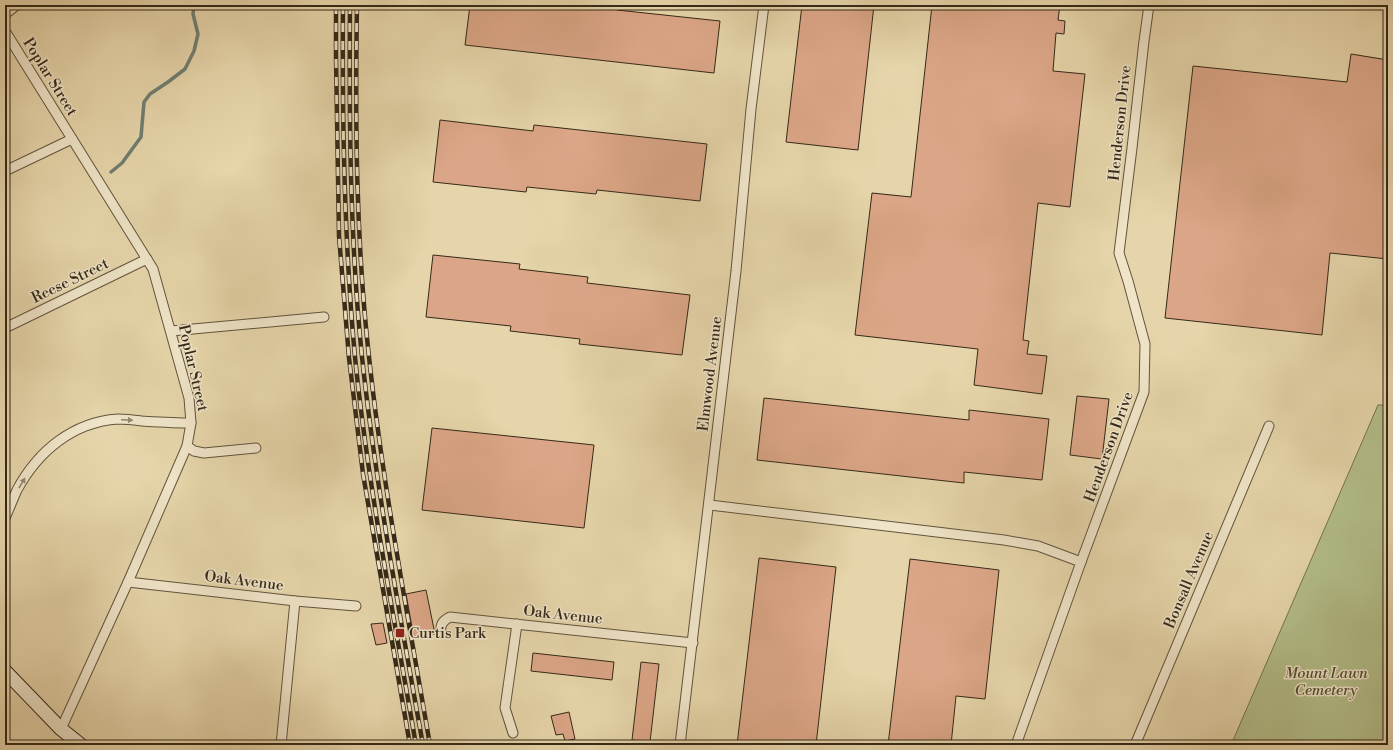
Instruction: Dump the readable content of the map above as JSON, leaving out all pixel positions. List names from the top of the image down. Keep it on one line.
{"streets":{"street":["Poplar Street","Henderson Drive","Reese Street","Elmwood Avenue","Bonsall Avenue","Oak Avenue"]},"crossings":[["Poplar Street","Reese Street"],["Poplar Street","Oak Avenue"],["Elmwood Avenue","Oak Avenue"]],"parks":["Mount Lawn Cemetery"],"places":{"transit":["Curtis Park"]}}
